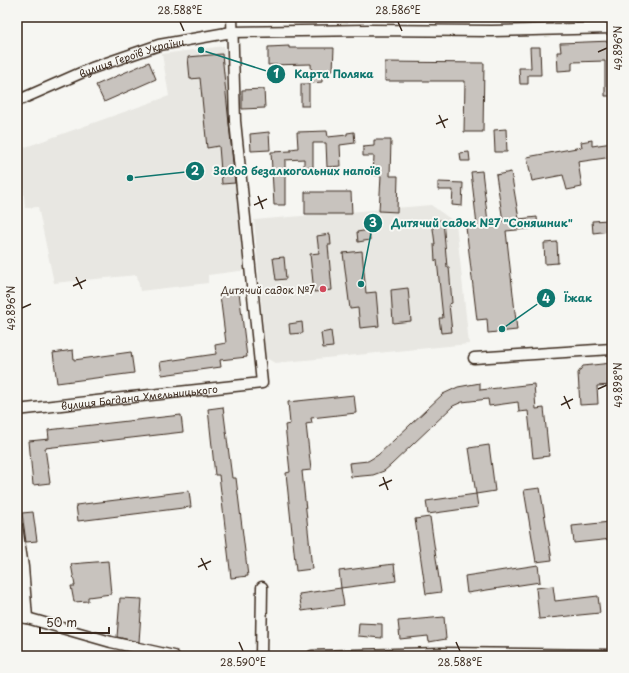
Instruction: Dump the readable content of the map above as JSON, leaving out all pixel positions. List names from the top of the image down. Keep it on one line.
{"streets":{"street":["вулиця Героїв України","вулиця Богдана Хмельницького"]},"crossings":[["вулиця Героїв України","вулиця Богдана Хмельницького"]],"places":["Карта Поляка","Завод безалкогольних напоїв","Дитячий садок №7 \"Соняшник\"","Дитячий садок №7","Їжак"],"scale_bar":"50 m","coordinates":["28.588°E","28.586°E","49.896°N","49.898°N","28.590°E"]}
